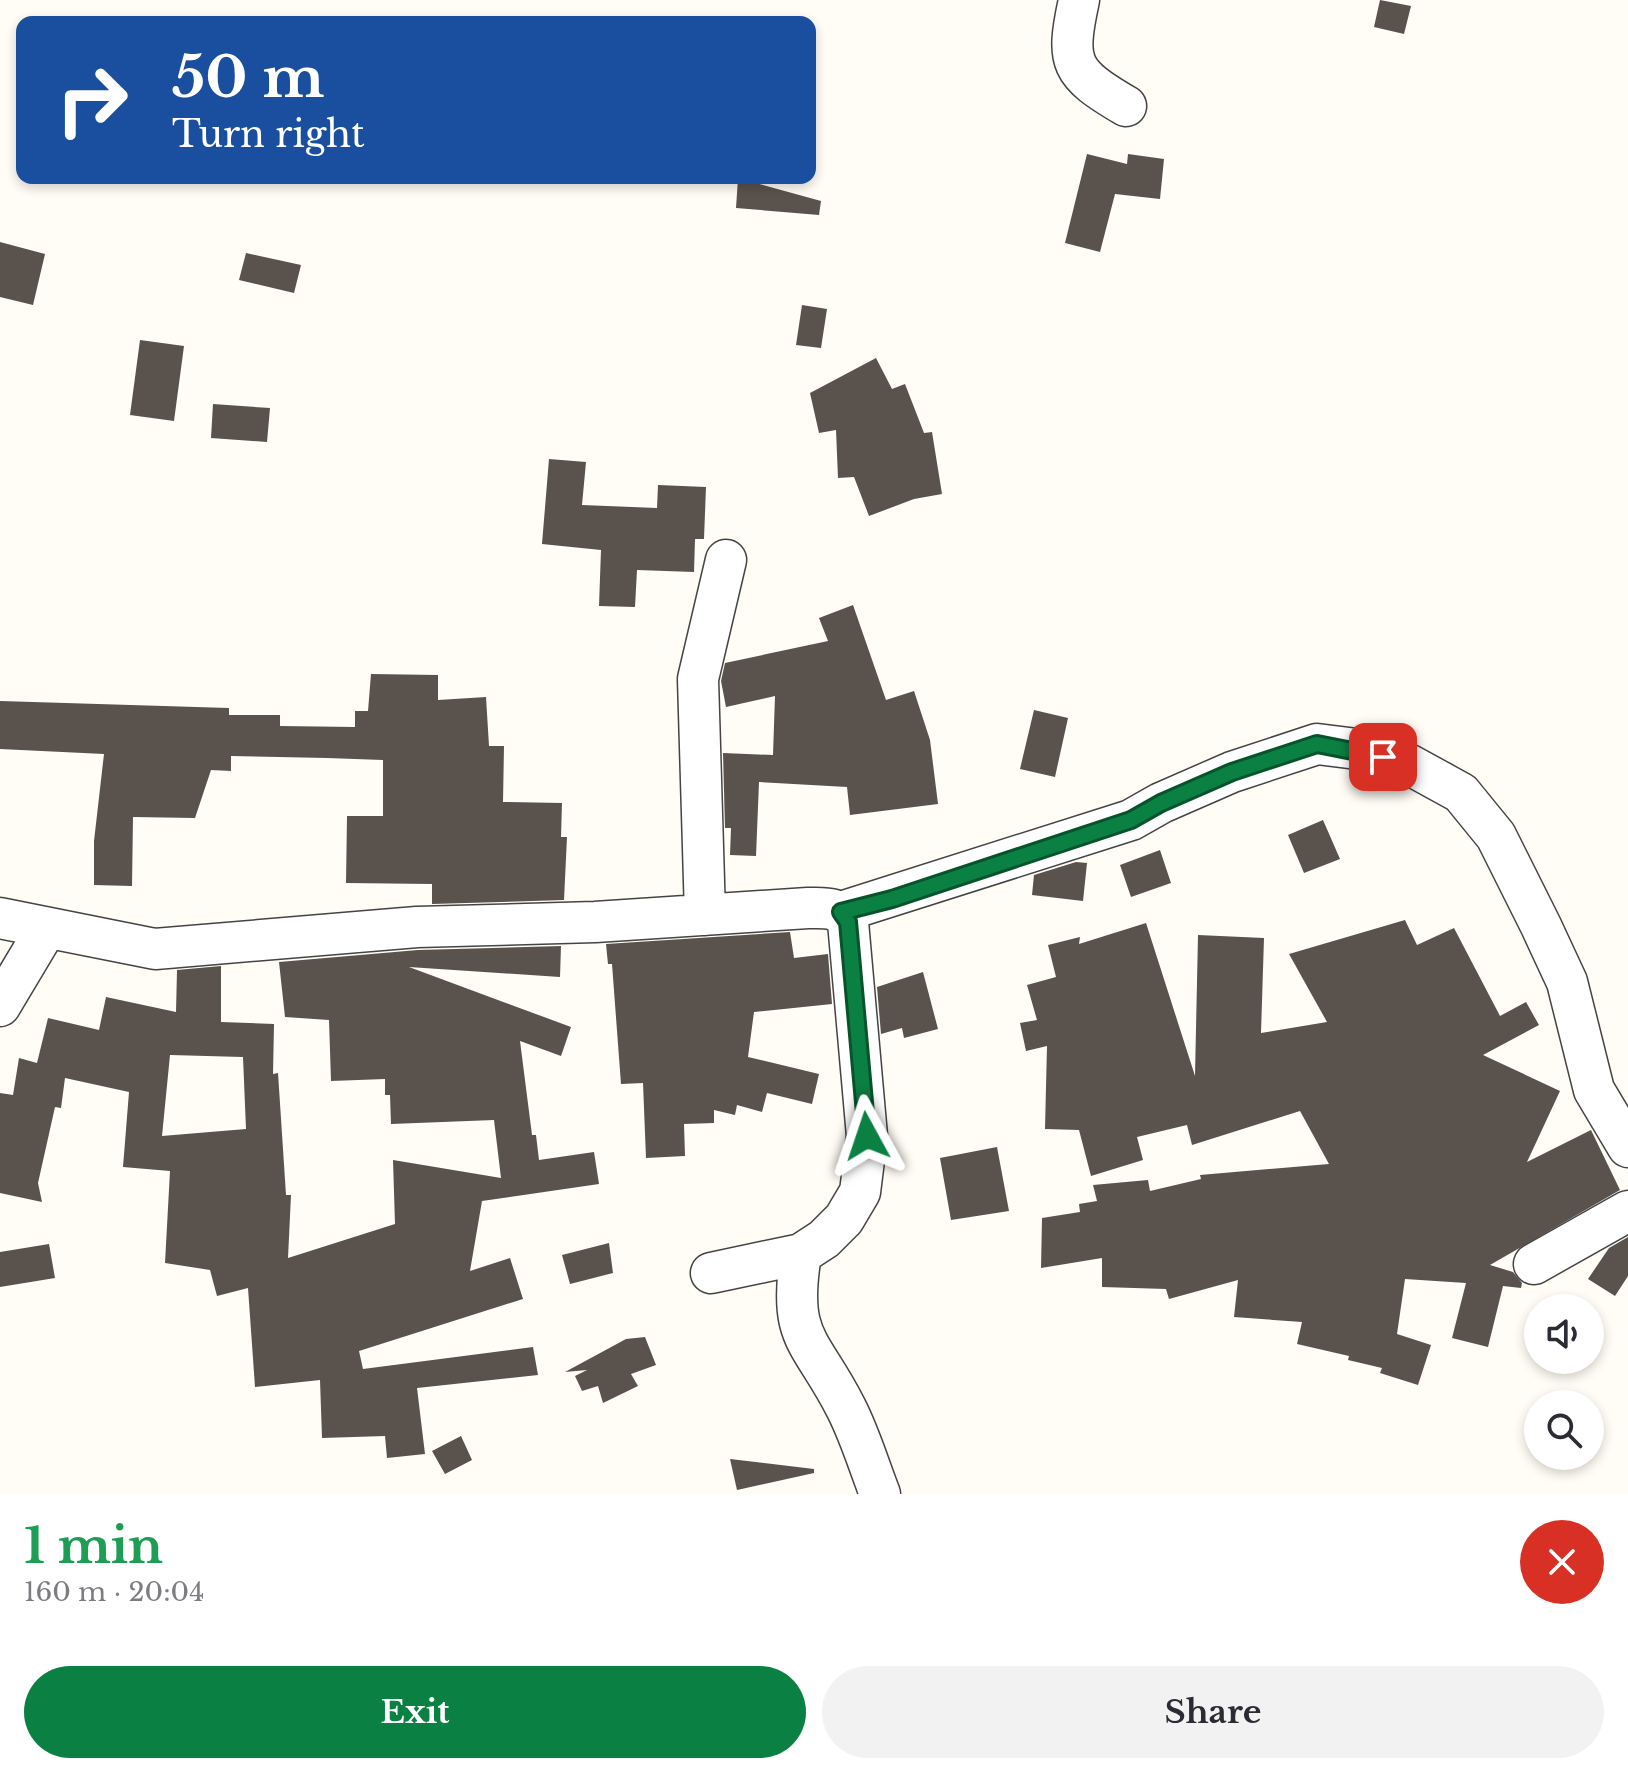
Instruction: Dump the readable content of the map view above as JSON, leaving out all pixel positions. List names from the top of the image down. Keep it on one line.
{"page":{"turn":["50 m","Turn right"],"heading":["1 min","160 m · 20:04"],"buttons":["Exit","Share"]}}
